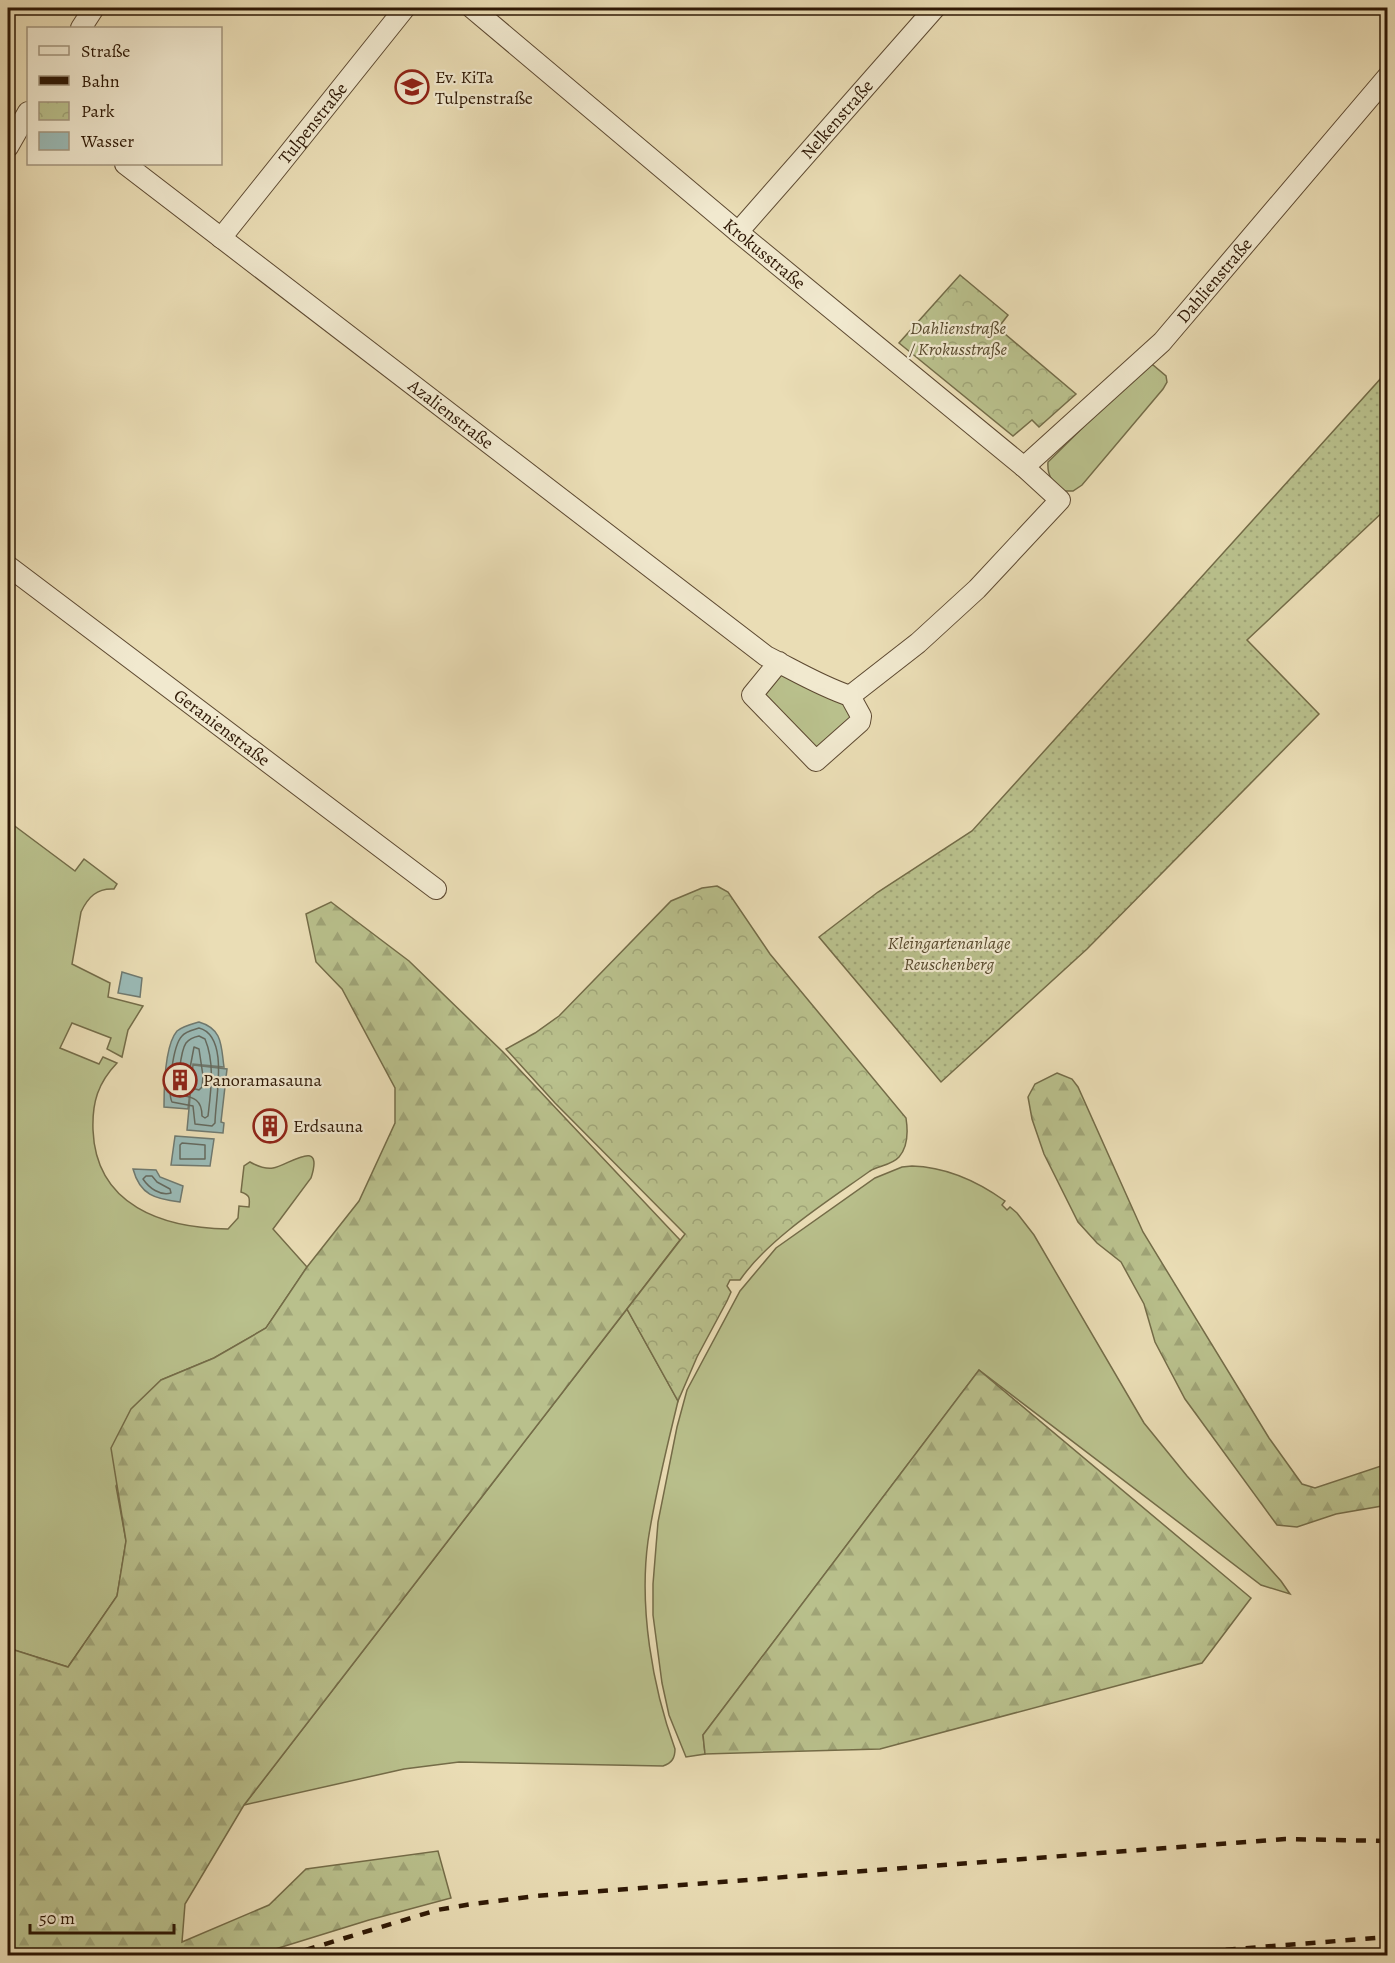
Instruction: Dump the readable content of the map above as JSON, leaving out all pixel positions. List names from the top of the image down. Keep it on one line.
{"streets":{"street":["Nelkenstraße","Tulpenstraße","Krokusstraße","Dahlienstraße","Azalienstraße","Geranienstraße"]},"crossings":[["Nelkenstraße","Krokusstraße"],["Tulpenstraße","Azalienstraße"],["Krokusstraße","Dahlienstraße"],["Krokusstraße","Azalienstraße"]],"parks":["Dahlienstraße / Krokusstraße","Kleingartenanlage Reuschenberg"],"places":{"school or university":["Ev. KiTa Tulpenstraße"],"building":["Panoramasauna","Erdsauna"]},"legend":["Straße","Bahn","Park","Wasser"],"scale_bar":"50 m"}
